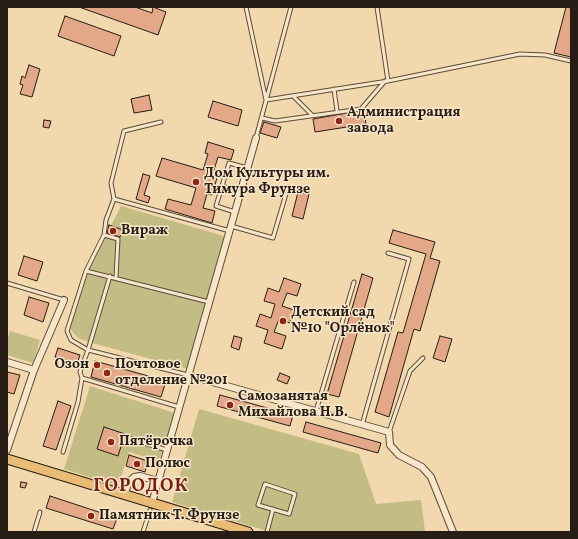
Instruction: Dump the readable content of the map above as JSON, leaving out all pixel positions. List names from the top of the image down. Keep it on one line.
{"districts":["ГОРОДОК"],"places":["Администрация завода","Дом Культуры им. Тимура Фрунзе","Вираж","Детский сад №10 \"Орлёнок\"","Озон","Почтовое отделение №201","Самозанятая Михайлова Н.В.","Пятёрочка","Полюс","Памятник Т. Фрунзе"]}
